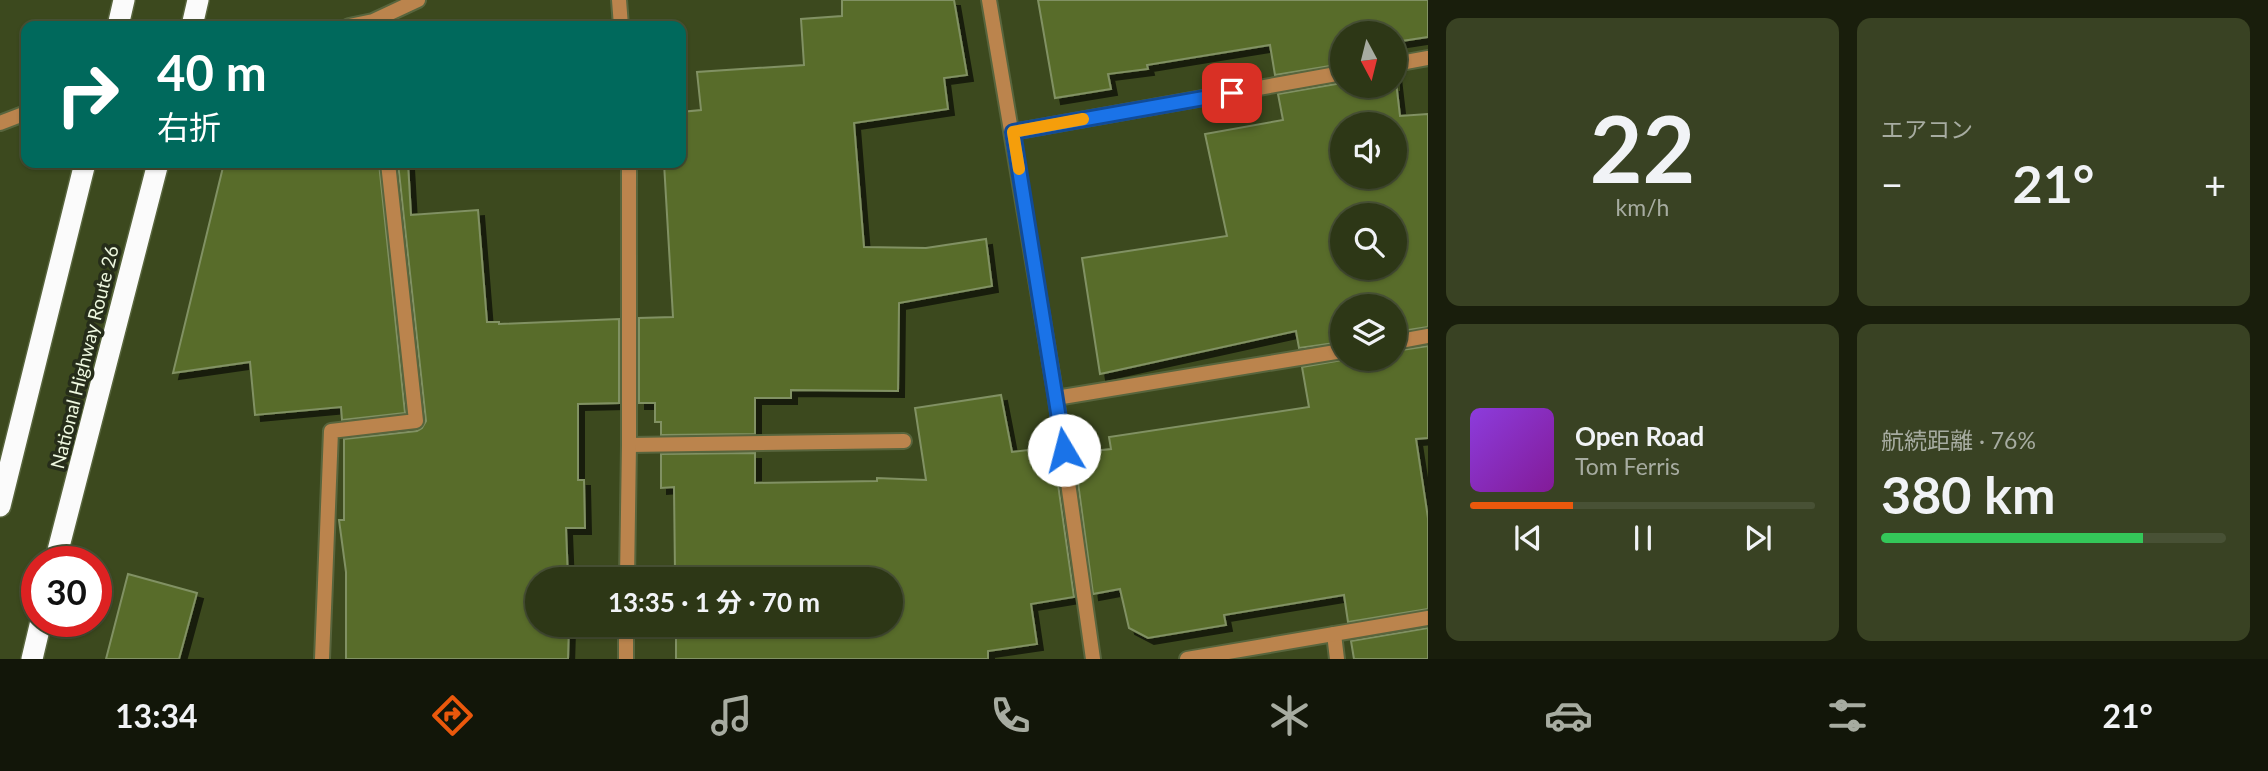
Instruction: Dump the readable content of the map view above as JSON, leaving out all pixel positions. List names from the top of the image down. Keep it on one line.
{"streets":{"highway":["National Highway Route 26"]},"north":"bottom","page":{"tile":[["22","km/h"],"エアコン",["航続距離 · 76%","380 km"]],"turn":["40 m","右折"],"heat":["−","21°","+"],"song":["Open Road","Tom Ferris"],"limit":"30","trip":"13:35 · 1 分 · 70 m","tabs":["13:34","21°"]}}
